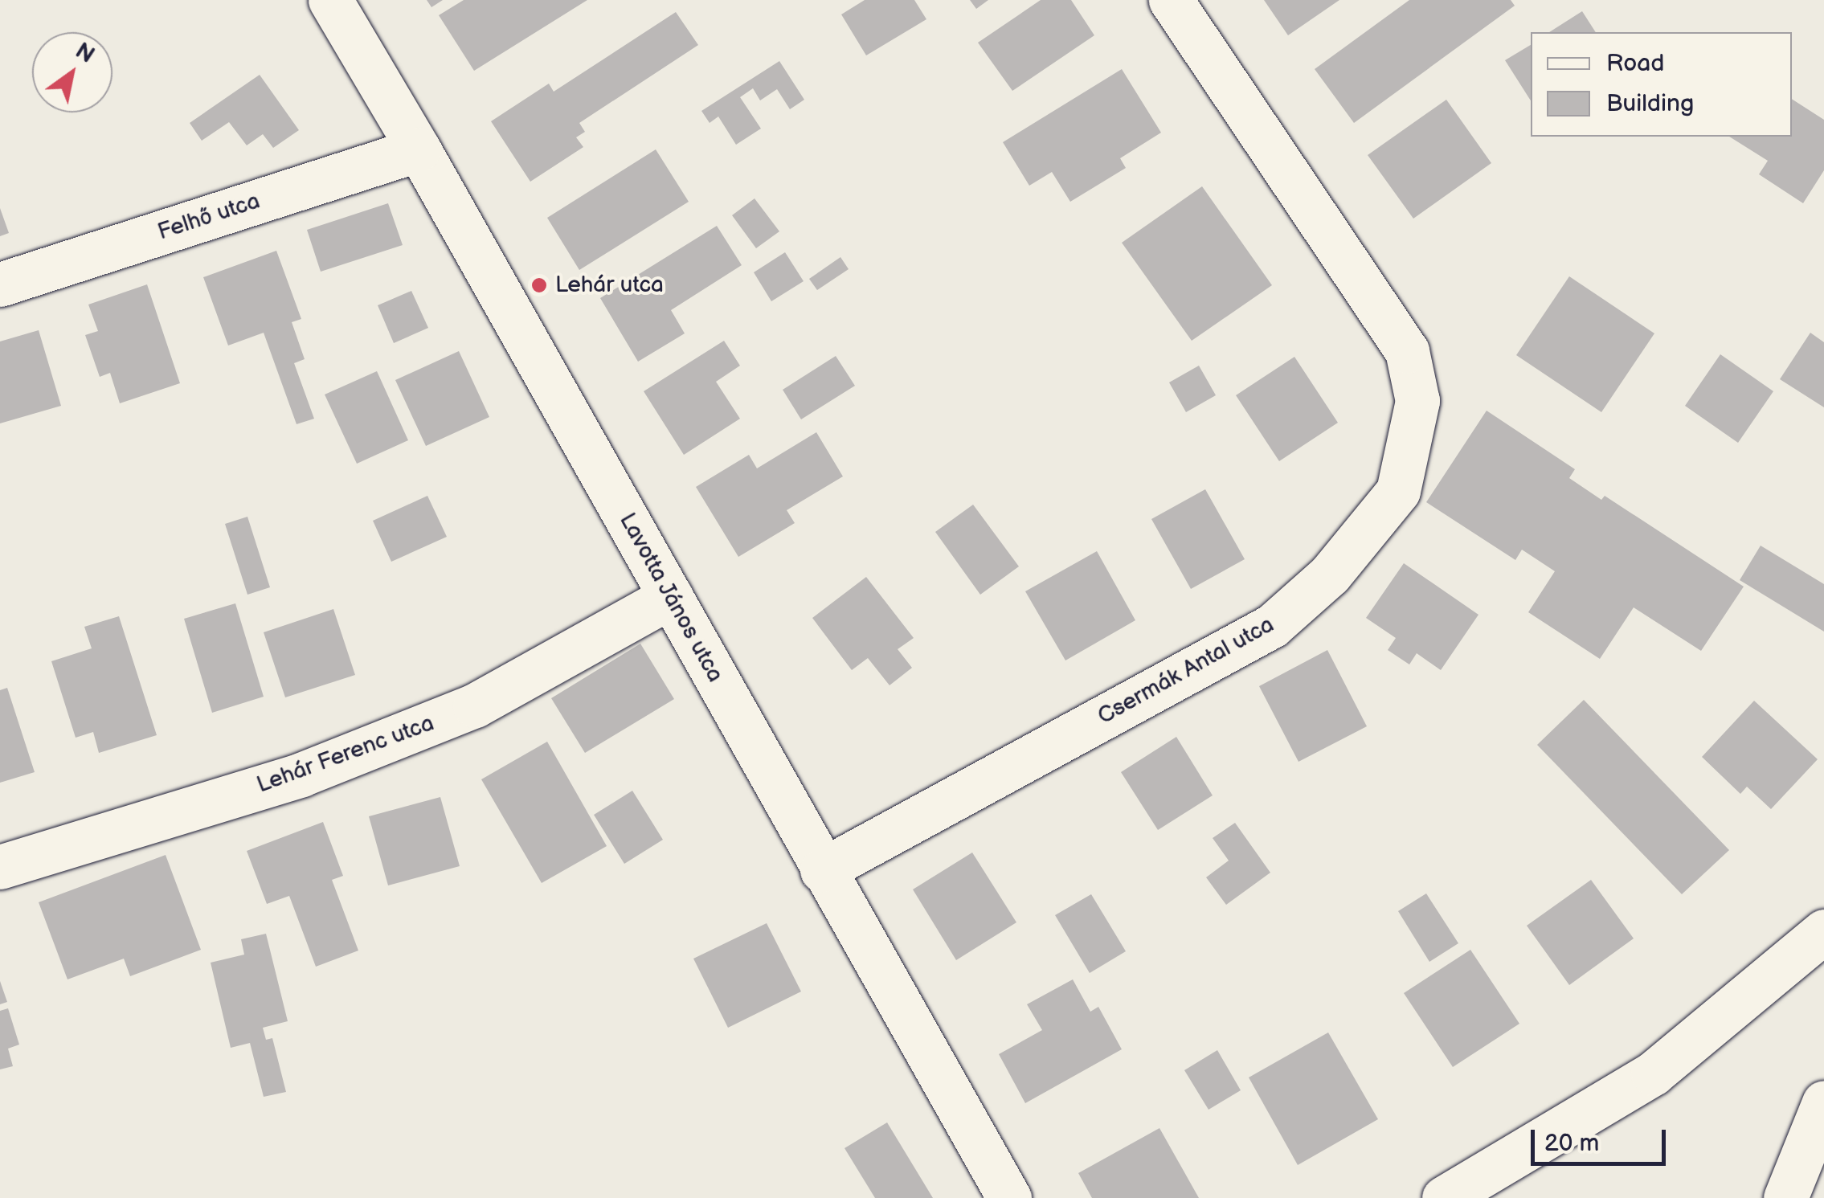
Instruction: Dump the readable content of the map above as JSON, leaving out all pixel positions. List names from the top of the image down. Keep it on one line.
{"streets":{"street":["Felhő utca","Lavotta János utca","Csermák Antal utca","Lehár Ferenc utca"]},"crossings":[["Felhő utca","Lavotta János utca"],["Lavotta János utca","Csermák Antal utca"],["Lavotta János utca","Lehár Ferenc utca"]],"places":["Lehár utca"],"legend":["Road","Building"],"scale_bar":"20 m","north":"top right"}
